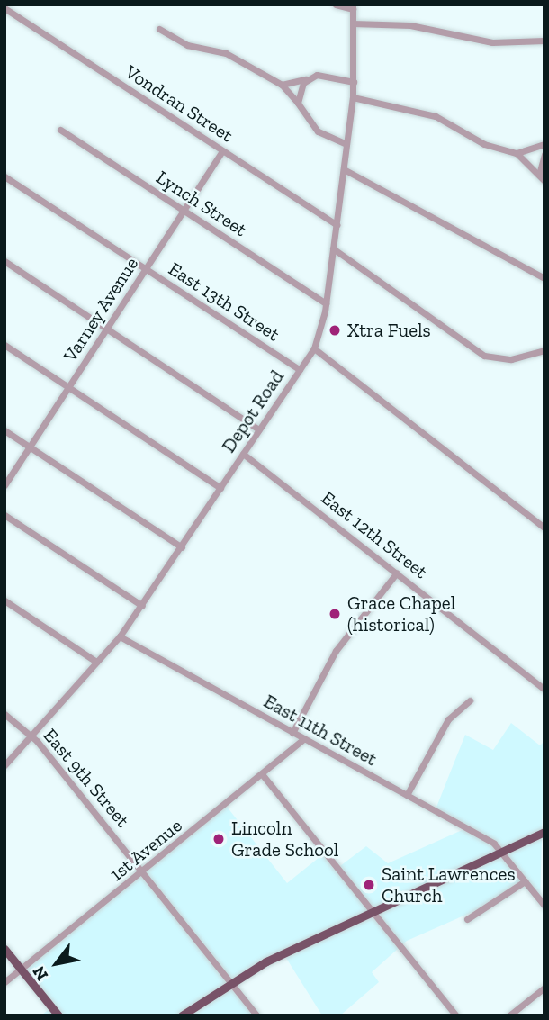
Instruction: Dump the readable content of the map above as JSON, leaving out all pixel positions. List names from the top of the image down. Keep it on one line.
{"streets":{"street":["Vondran Street","Lynch Street","East 13th Street","Varney Avenue","Depot Road","East 12th Street","East 11th Street","East 9th Street","1st Avenue"]},"crossings":[["Vondran Street","Varney Avenue"],["Vondran Street","Depot Road"],["Lynch Street","Varney Avenue"],["Lynch Street","Depot Road"],["East 13th Street","Varney Avenue"],["East 13th Street","Depot Road"],["Depot Road","East 12th Street"],["Depot Road","East 11th Street"],["Depot Road","East 9th Street"],["East 11th Street","1st Avenue"],["East 9th Street","1st Avenue"]],"places":["Xtra Fuels","Grace Chapel (historical)","Lincoln Grade School","Saint Lawrences Church"],"north":"bottom left"}
